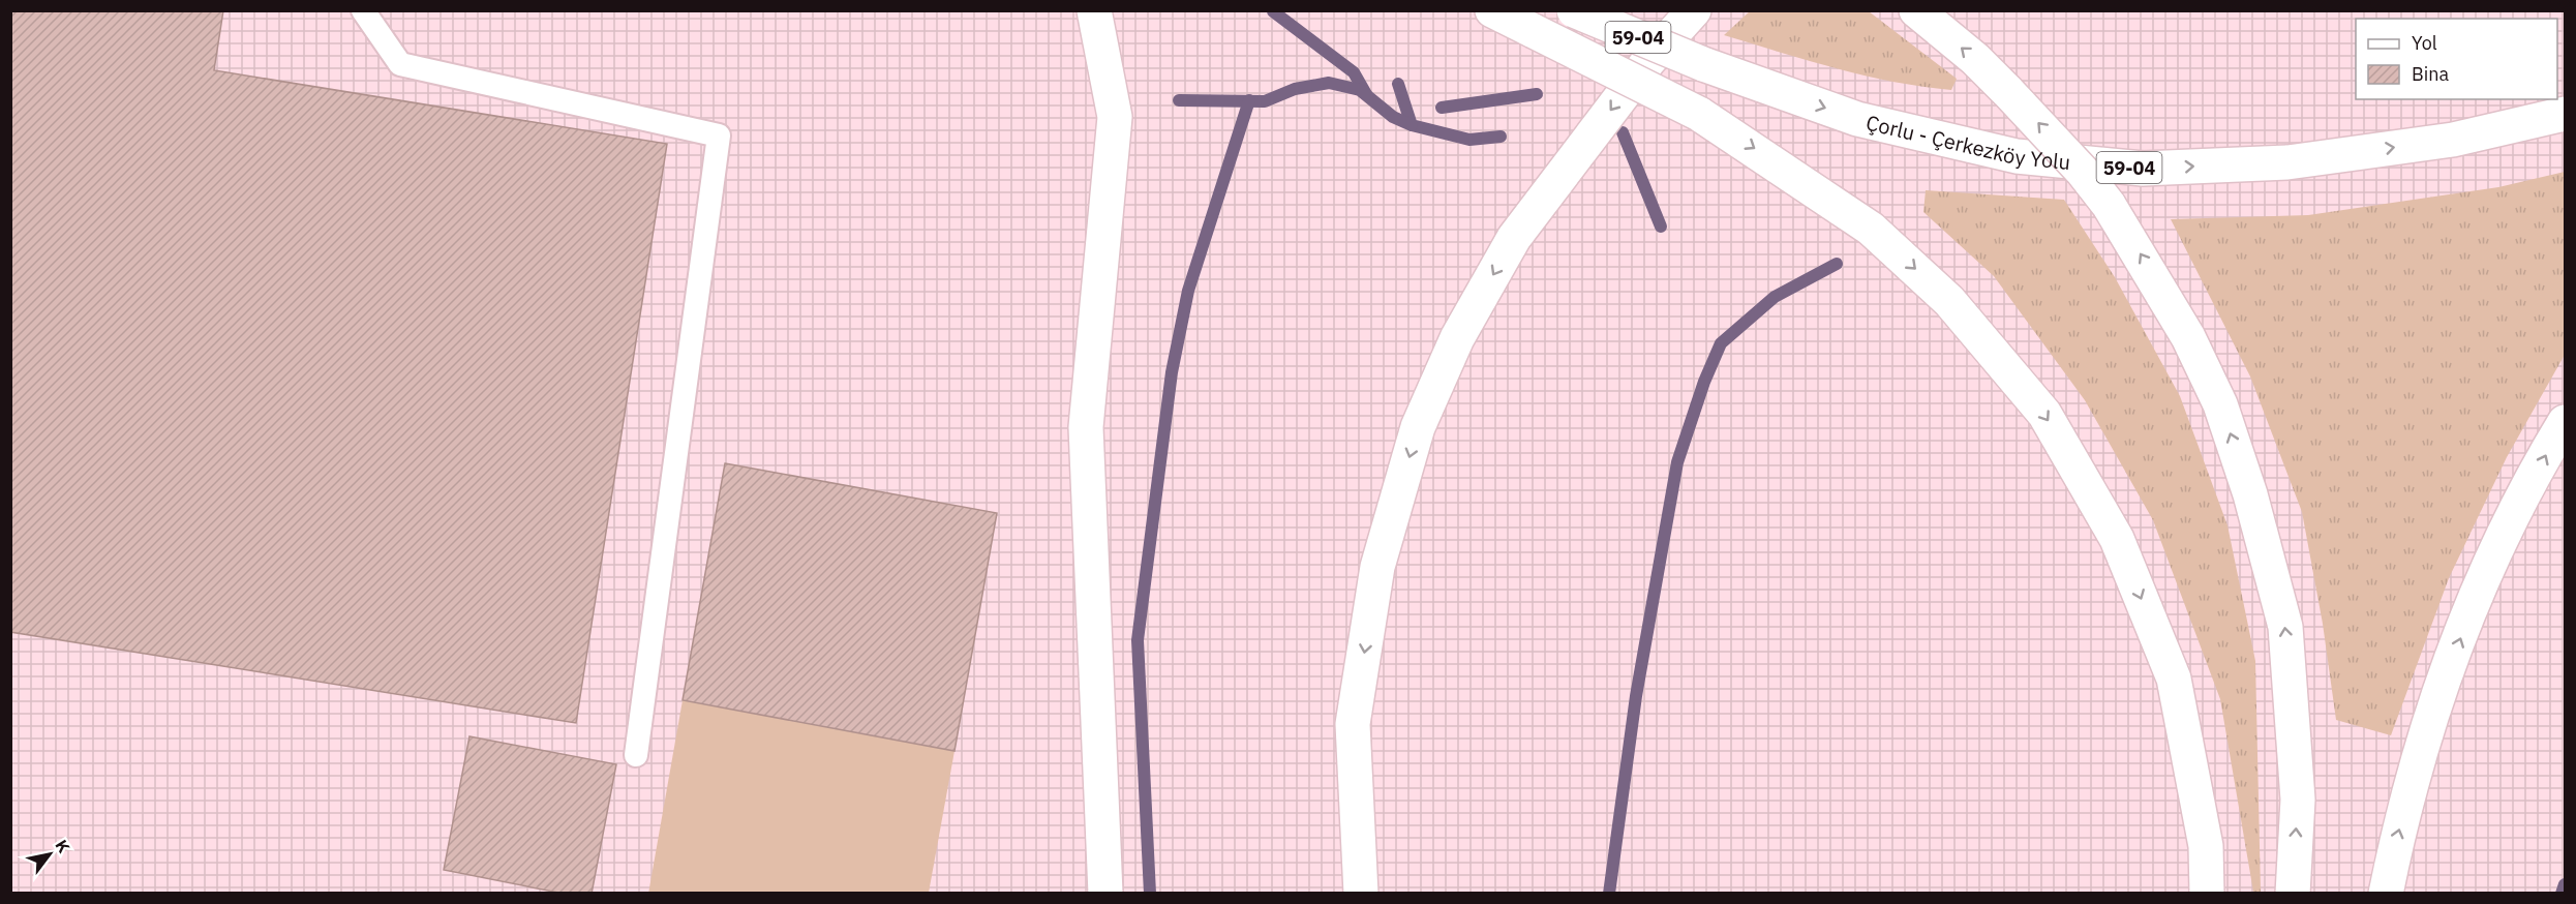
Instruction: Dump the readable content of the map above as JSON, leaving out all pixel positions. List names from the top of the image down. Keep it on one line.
{"streets":{"main road":["59-04","Çorlu - Çerkezköy Yolu"]},"one_way":["Çorlu - Çerkezköy Yolu"],"legend":["Yol","Bina"],"north":"top right"}
